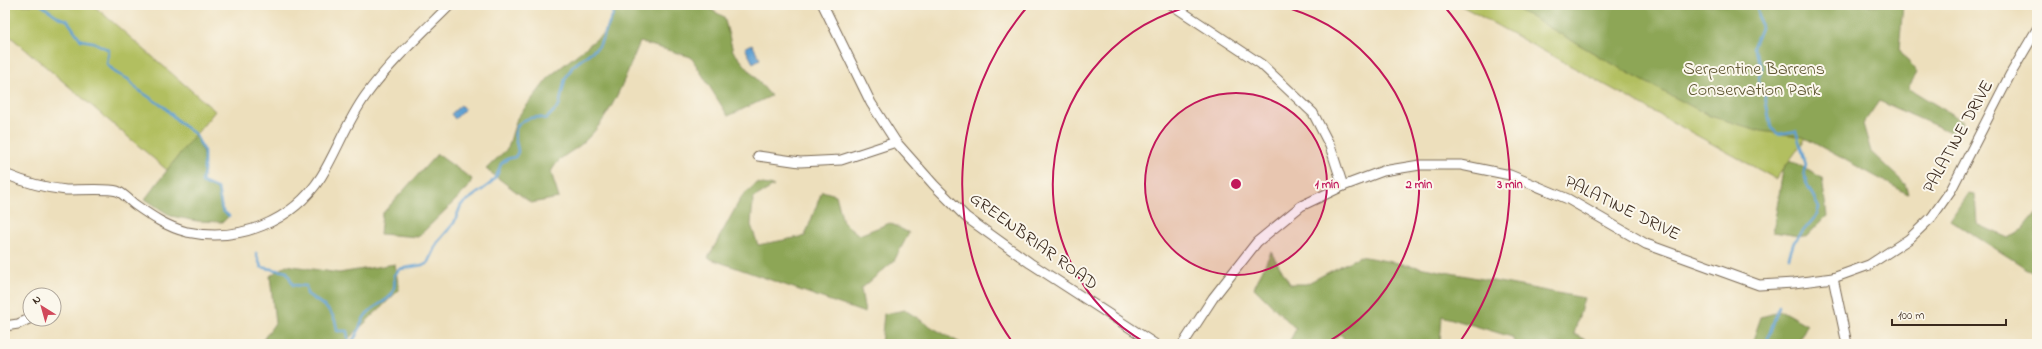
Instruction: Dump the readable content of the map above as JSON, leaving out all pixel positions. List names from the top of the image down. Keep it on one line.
{"streets":{"street":["PALATINE DRIVE","GREENBRIAR ROAD"]},"parks":["Serpentine Barrens Conservation Park"],"scale_bar":"100 m","north":"top left","rings":["1 min","2 min","3 min"]}
